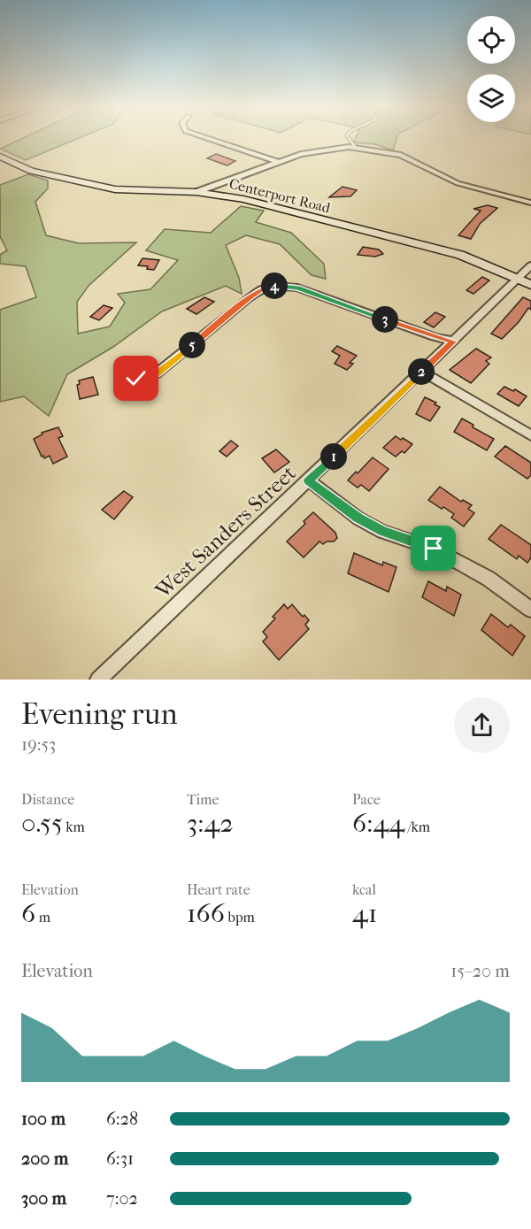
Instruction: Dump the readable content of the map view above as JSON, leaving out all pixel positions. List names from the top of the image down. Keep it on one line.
{"streets":{"main road":["Centerport Road"],"street":["West Sanders Street"]},"crossings":[["Centerport Road","West Sanders Street"]],"page":{"pins":["4","3","5","2","1"],"heading":["Evening run","19:53"],"stats":[["Distance","0.55 km"],["Time","3:42"],["Pace","6:44 /km"],["Elevation","6 m"],["Heart rate","166 bpm"],["kcal","41"]],"chart":["Elevation","15–20 m"],"list":[{"name":"100 m","note":"6:28"},{"name":"200 m","note":"6:31"},{"name":"300 m","note":"7:02"}]}}
